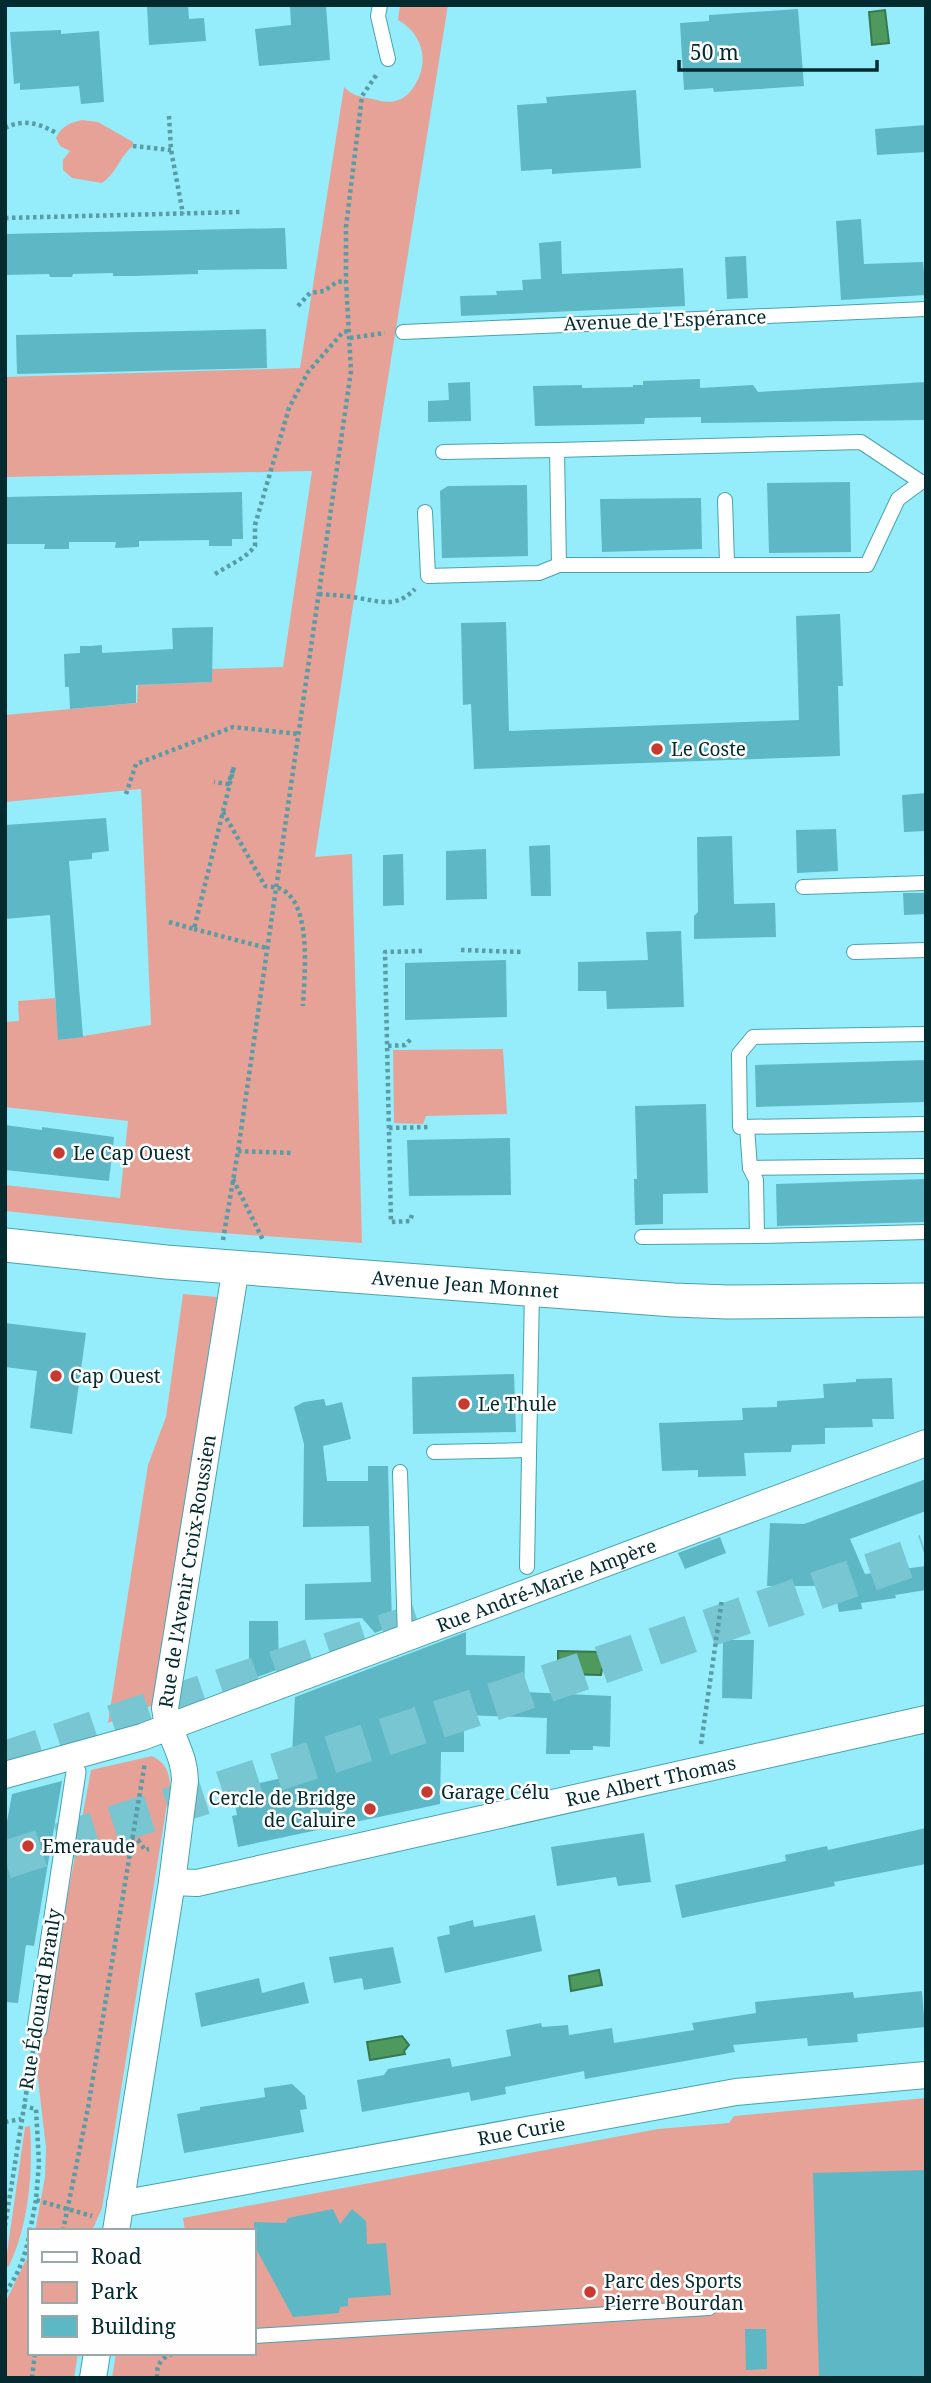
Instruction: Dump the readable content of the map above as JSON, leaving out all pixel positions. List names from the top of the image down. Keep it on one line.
{"streets":{"street":["Avenue Jean Monnet","Rue de l'Avenir Croix-Roussien","Rue André-Marie Ampère","Rue Albert Thomas","Rue Édouard Branly","Rue Curie"],"lane":["Avenue de l'Espérance"]},"crossings":[["Avenue Jean Monnet","Rue de l'Avenir Croix-Roussien"],["Rue de l'Avenir Croix-Roussien","Rue André-Marie Ampère"],["Rue de l'Avenir Croix-Roussien","Rue Albert Thomas"],["Rue de l'Avenir Croix-Roussien","Rue Curie"]],"places":["Le Coste","Le Cap Ouest","Cap Ouest","Le Thule","Garage Célu","Cercle de Bridge de Caluire","Emeraude","Parc des Sports Pierre Bourdan"],"legend":["Road","Park","Building"],"scale_bar":"50 m"}
